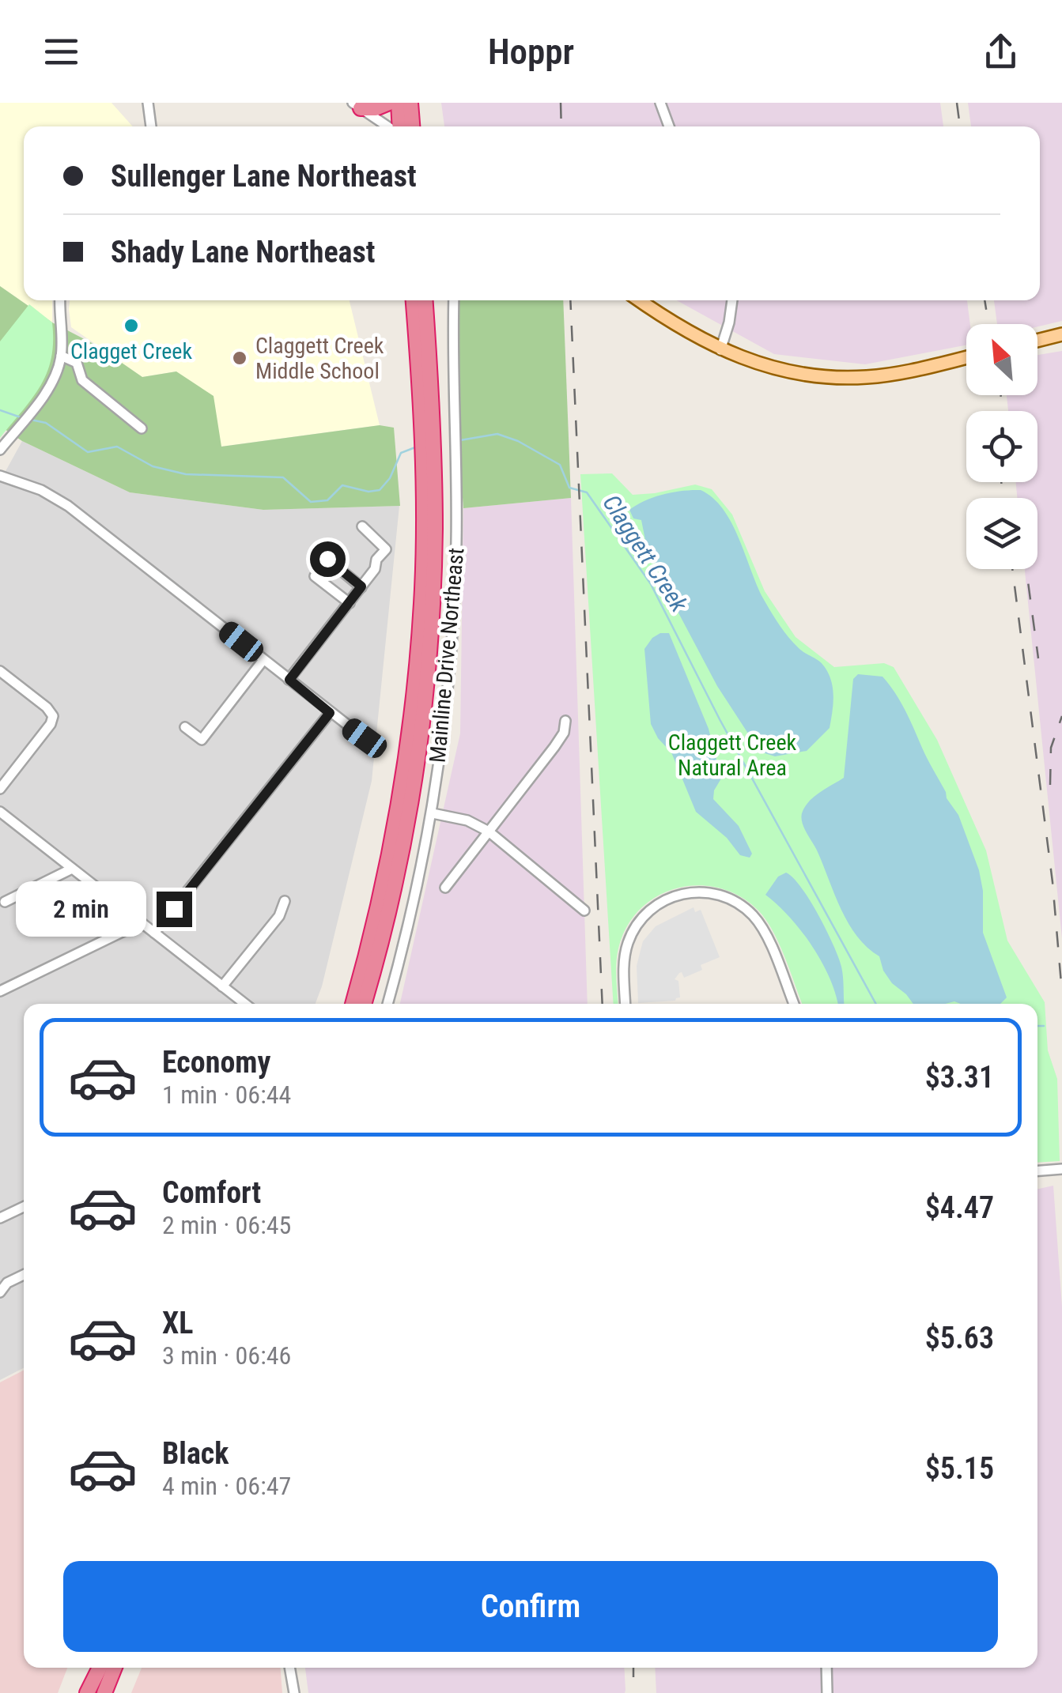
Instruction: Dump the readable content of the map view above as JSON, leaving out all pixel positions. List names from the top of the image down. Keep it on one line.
{"streets":{"street":["Mainline Drive Northeast"]},"water":["Claggett Creek"],"parks":["Claggett Creek Natural Area"],"places":["Clagget Creek","Claggett Creek Middle School"],"north":"top left","page":{"header":"Hoppr","banner":["Sullenger Lane Northeast","Shady Lane Northeast"],"bubble":"2 min","list":[{"name":"Economy","note":"1 min · 06:44","value":"$3.31"},{"name":"Comfort","note":"2 min · 06:45","value":"$4.47"},{"name":"XL","note":"3 min · 06:46","value":"$5.63"},{"name":"Black","note":"4 min · 06:47","value":"$5.15"}],"buttons":"Confirm"}}
